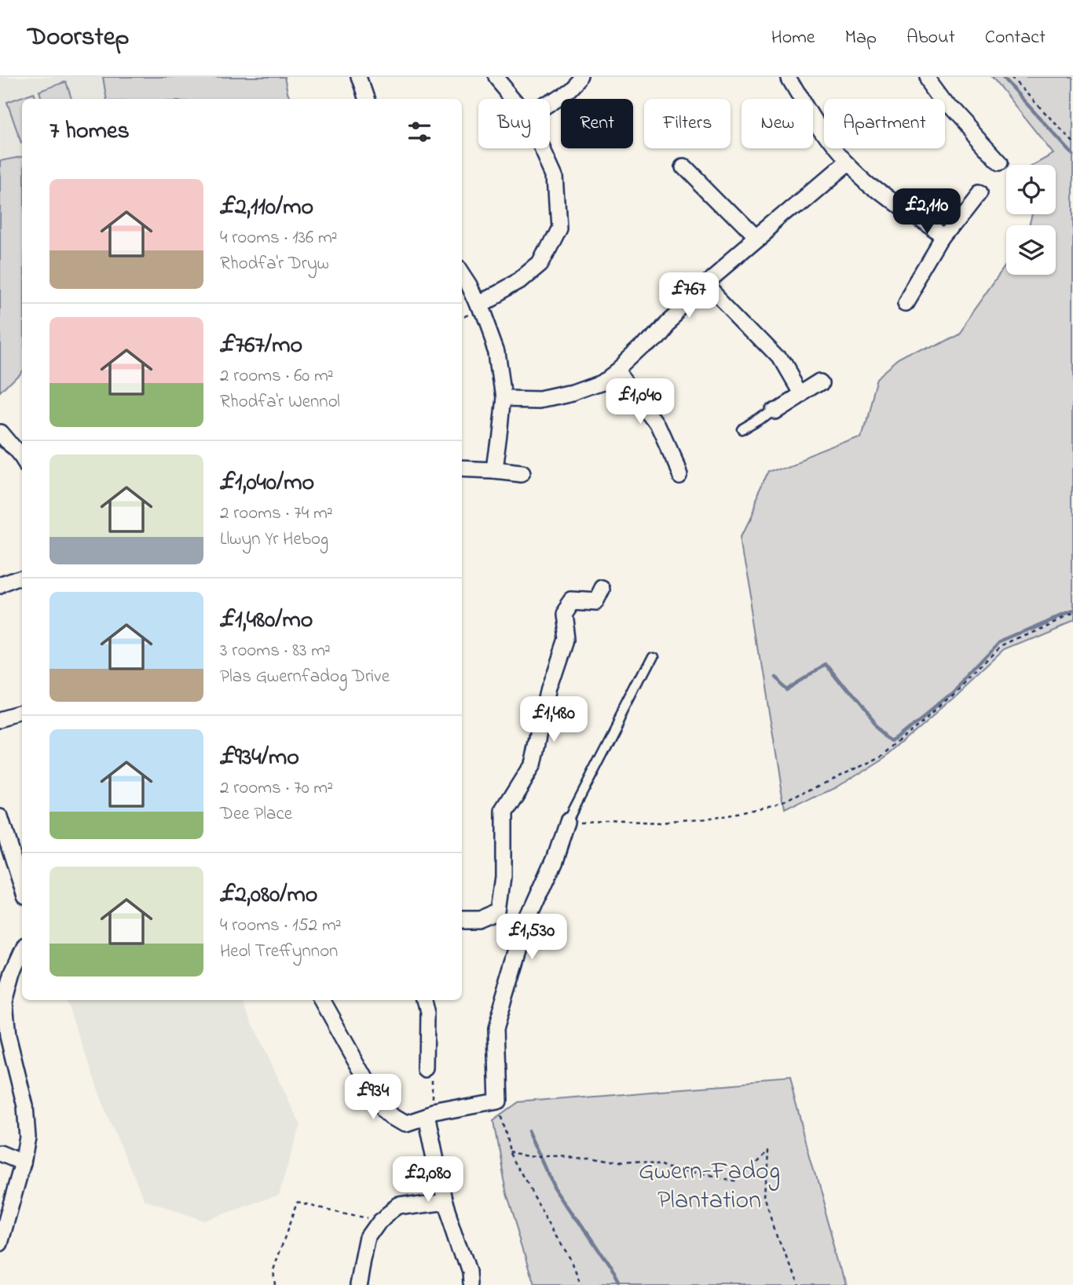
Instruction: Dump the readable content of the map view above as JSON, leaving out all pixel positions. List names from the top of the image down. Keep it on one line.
{"parks":["Gwern-Fadog Plantation"],"page":{"header":"Doorstep","nav":["Home","Map","About","Contact"],"chip":["Buy","Rent","Filters","New","Apartment"],"heading":"7 homes","list":[{"name":"£2,110/mo","note":"4 rooms · 136 m² · Rhodfa'r Dryw"},{"name":"£767/mo","note":"2 rooms · 60 m² · Rhodfa'r Wennol"},{"name":"£1,040/mo","note":"2 rooms · 74 m² · Llwyn Yr Hebog"},{"name":"£1,480/mo","note":"3 rooms · 83 m² · Plas Gwernfadog Drive"},{"name":"£934/mo","note":"2 rooms · 70 m² · Dee Place"},{"name":"£2,080/mo","note":"4 rooms · 152 m² · Heol Treffynnon"}],"price":["£2,110","£767","£1,040","£1,480","£1,530","£934","£2,080"]}}
